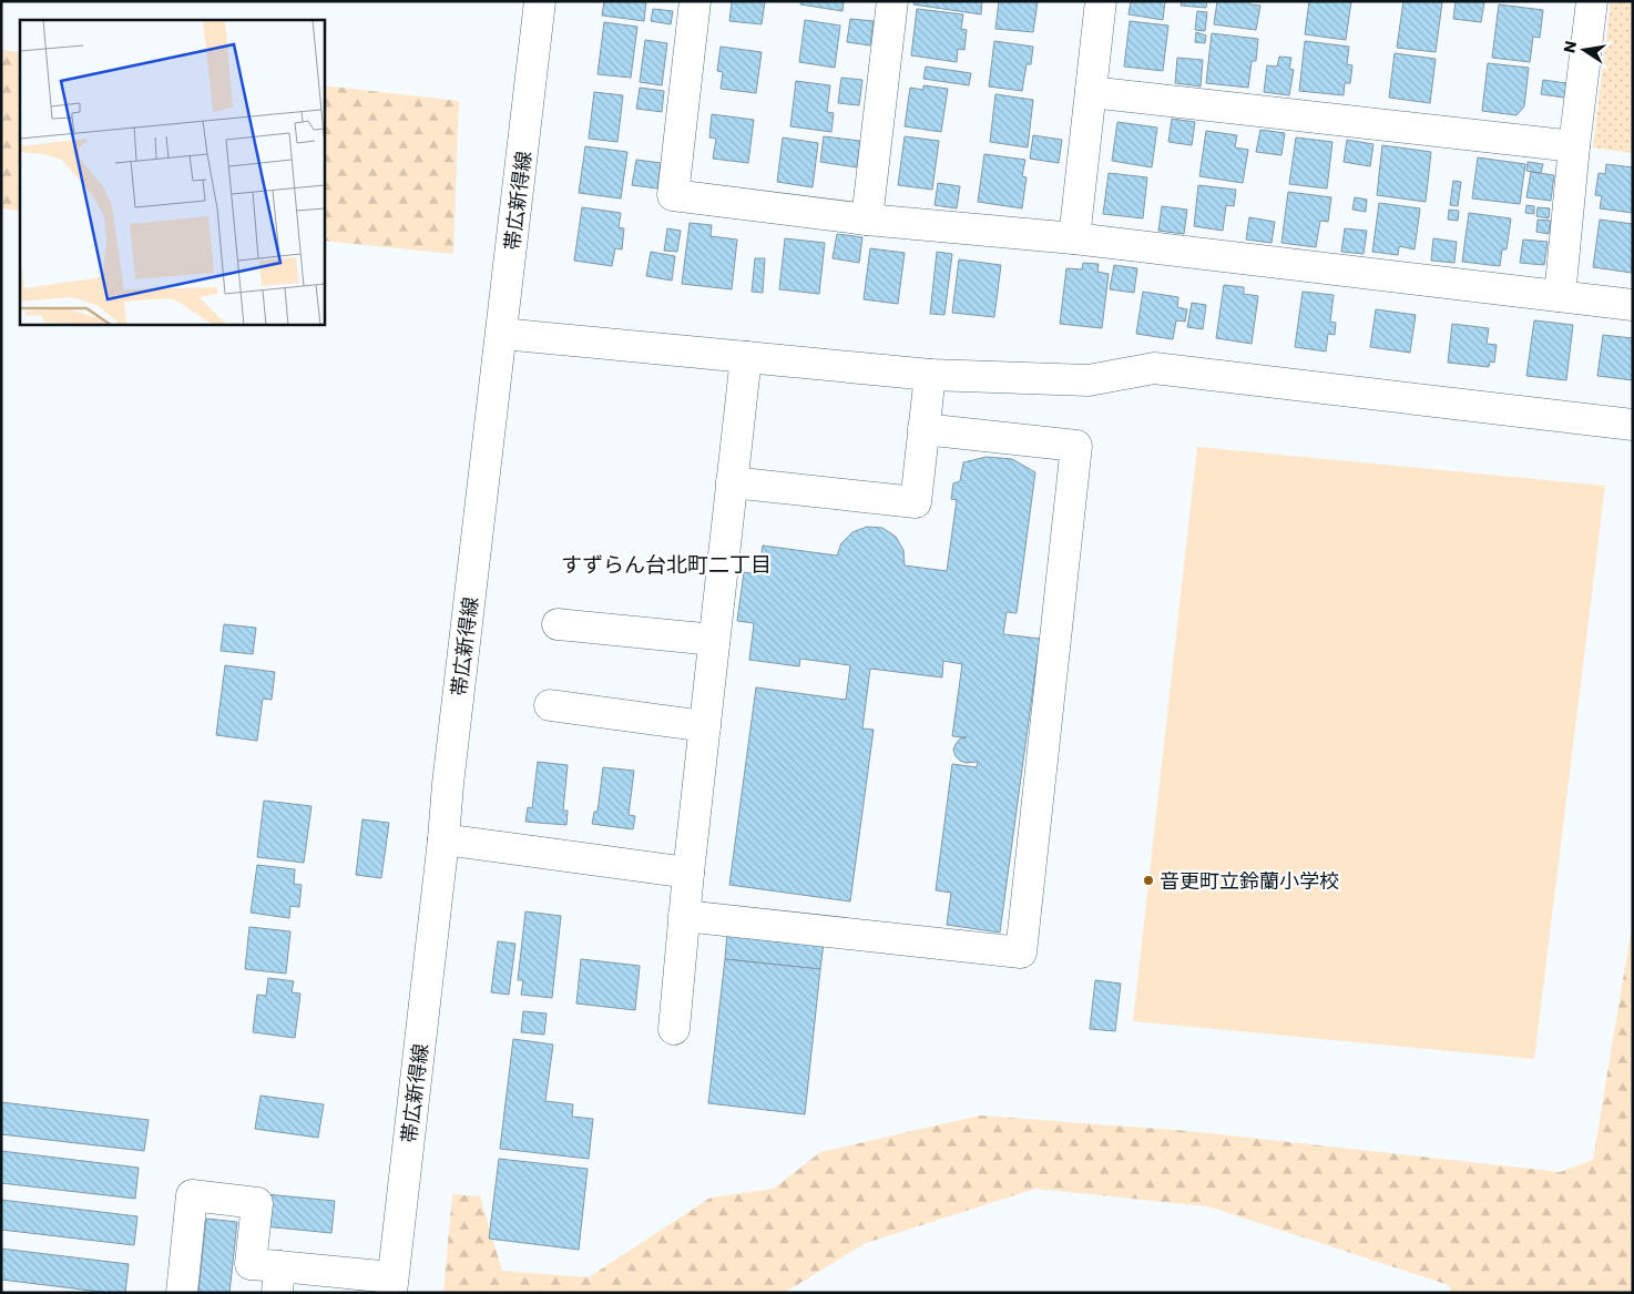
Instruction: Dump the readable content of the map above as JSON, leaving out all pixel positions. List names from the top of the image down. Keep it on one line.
{"streets":{"street":["帯広新得線"]},"districts":["すずらん台北町二丁目"],"places":["音更町立鈴蘭小学校"],"north":"left"}
